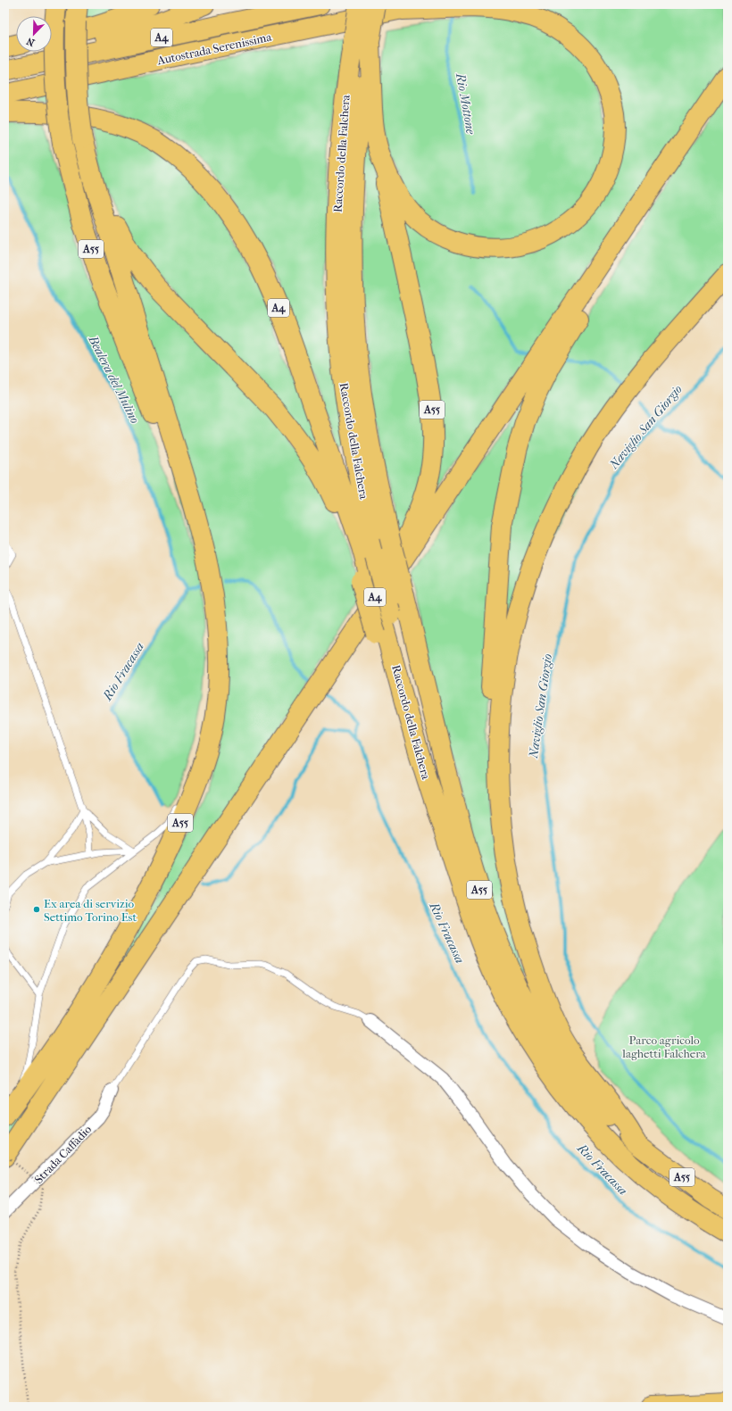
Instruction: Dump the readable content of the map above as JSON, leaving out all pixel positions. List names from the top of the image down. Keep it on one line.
{"streets":{"highway":["A4","Autostrada Serenissima","Raccordo della Falchera","A55"],"street":["Strada Caffadio"]},"crossings":[["A4","Raccordo della Falchera"]],"water":["Rio Mottone","Bealera del Mulino","Naviglio San Giorgio","Rio Fracassa"],"parks":["Parco agricolo laghetti Falchera"],"places":["Ex area di servizio Settimo Torino Est"],"north":"bottom left"}
